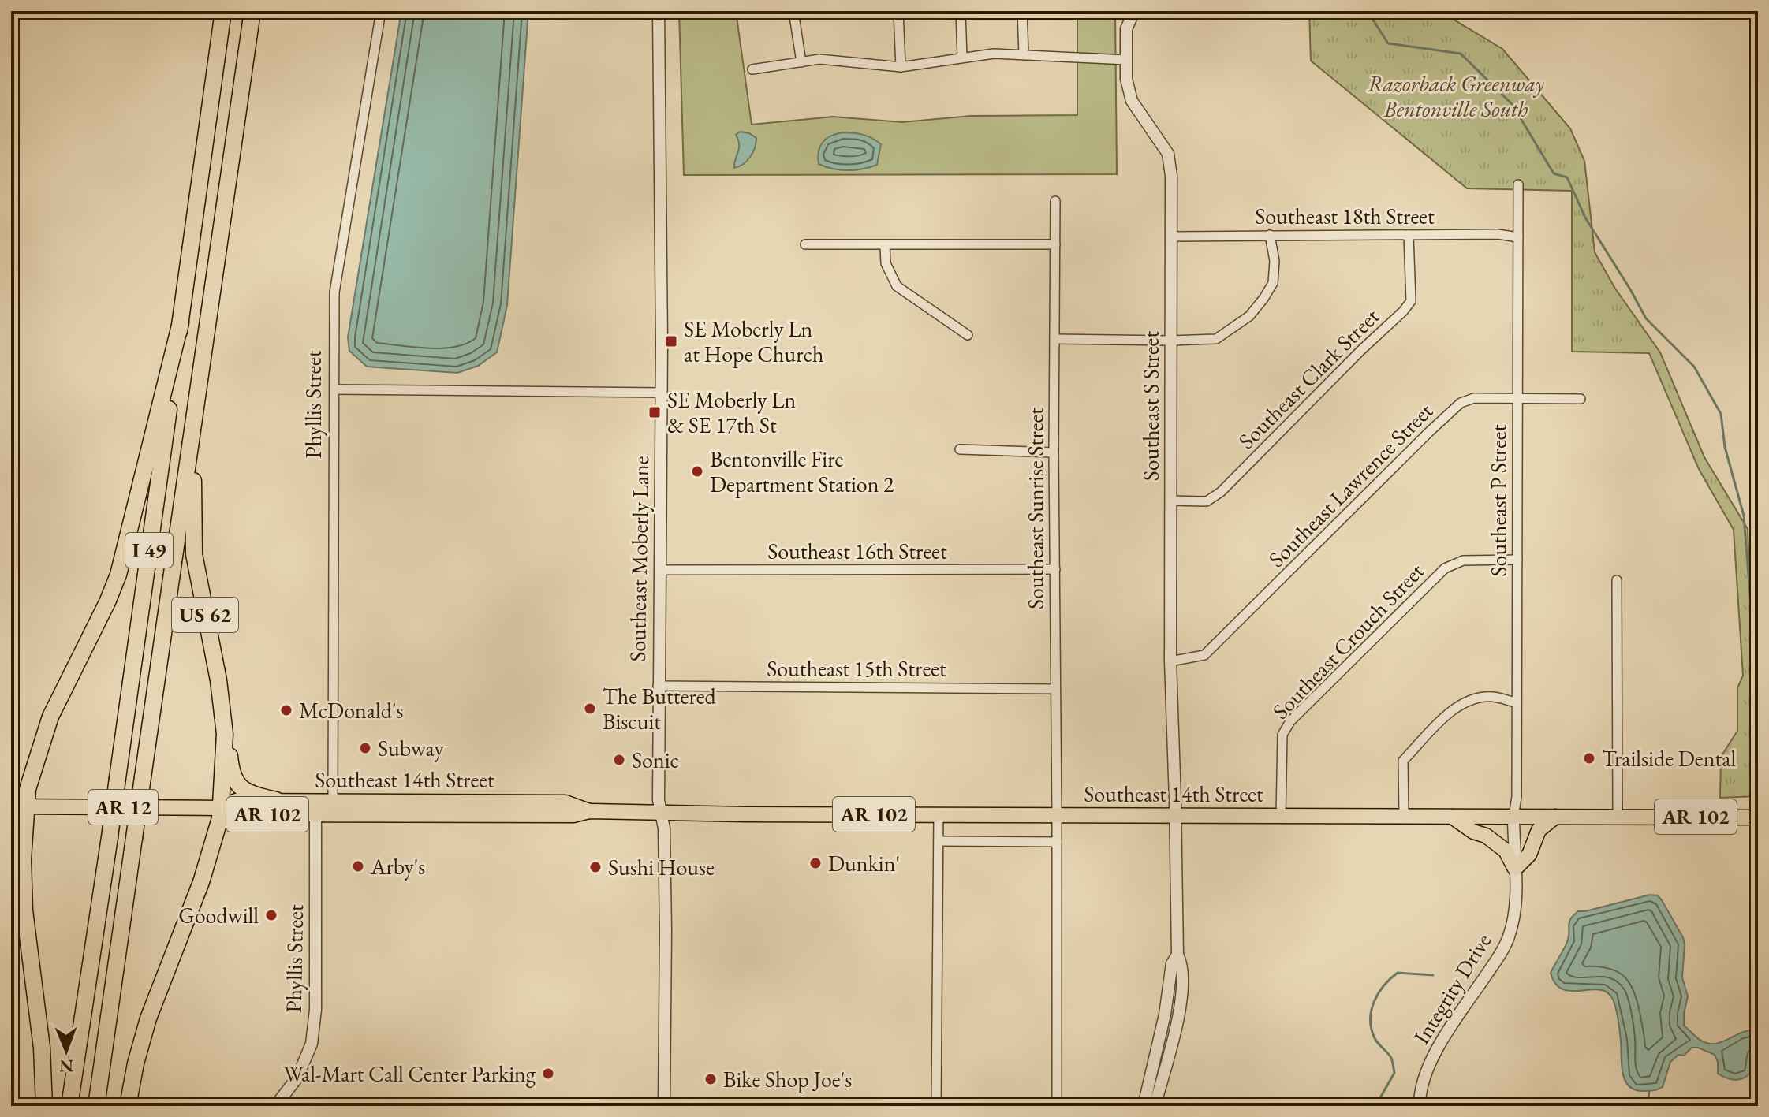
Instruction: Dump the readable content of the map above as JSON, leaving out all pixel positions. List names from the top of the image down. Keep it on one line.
{"streets":{"highway":["I 49","US 62"],"main road":["Southeast 14th Street","AR 12","AR 102"],"street":["Southeast 18th Street","Southeast Clark Street","Phyllis Street","Southeast S Street","Southeast Lawrence Street","Southeast P Street","Southeast Sunrise Street","Southeast 16th Street","Southeast Moberly Lane","Southeast Crouch Street","Southeast 15th Street","Integrity Drive"]},"crossings":[["Southeast 18th Street","Southeast Clark Street"],["Southeast 18th Street","Southeast S Street"],["Southeast 18th Street","Southeast P Street"],["Southeast Clark Street","Southeast S Street"],["Phyllis Street","Southeast 14th Street"],["Southeast S Street","Southeast Lawrence Street"],["Southeast S Street","Southeast 14th Street"],["Southeast Lawrence Street","Southeast P Street"],["Southeast P Street","Southeast Crouch Street"],["Southeast P Street","Southeast 14th Street"],["Southeast P Street","Integrity Drive"],["Southeast Sunrise Street","Southeast 16th Street"],["Southeast Sunrise Street","Southeast 15th Street"],["Southeast Sunrise Street","Southeast 14th Street"],["I 49","US 62"],["Southeast 16th Street","Southeast Moberly Lane"],["Southeast Moberly Lane","Southeast 15th Street"],["Southeast Moberly Lane","Southeast 14th Street"],["US 62","Southeast 14th Street"],["Southeast Crouch Street","Southeast 14th Street"],["Southeast 14th Street","Integrity Drive"]],"parks":["Razorback Greenway Bentonville South"],"places":{"transit":["SE Moberly Ln at Hope Church","SE Moberly Ln & SE 17th St"],"other":["Bentonville Fire Department Station 2","The Buttered Biscuit","McDonald's","Subway","Trailside Dental","Sonic","Dunkin'","Arby's","Sushi House","Goodwill","Wal-Mart Call Center Parking","Bike Shop Joe's"]},"north":"bottom"}
